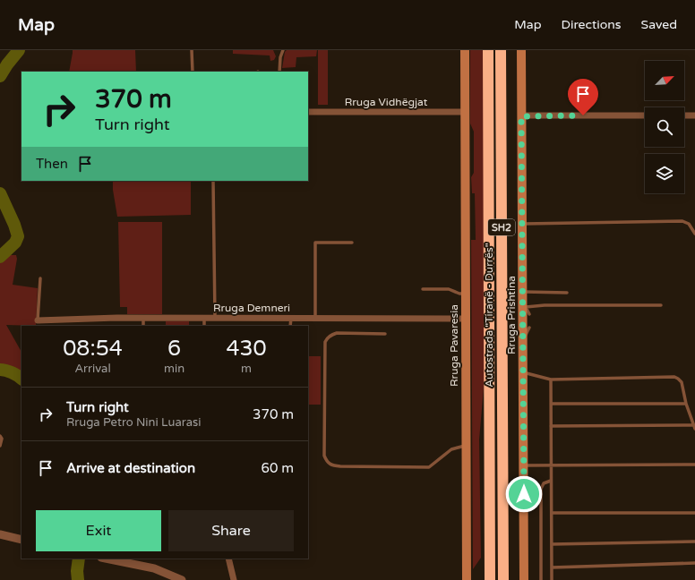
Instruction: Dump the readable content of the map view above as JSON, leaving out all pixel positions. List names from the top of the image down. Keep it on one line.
{"streets":{"highway":["SH2","Autostrada \"Tiranë - Durrës\""],"main road":["Rruga Prishtina","Rruga Pavaresia"],"street":["Rruga Vidhëgjat","Rruga Demneri"]},"crossings":[["Rruga Vidhëgjat","Rruga Pavaresia"],["Rruga Demneri","Rruga Pavaresia"]],"north":"top right","page":{"header":"Map","nav":["Map","Directions","Saved"],"turn":["370 m","Turn right"],"then":"Then","eta":["08:54","Arrival","6","min","430","m"],"list":[{"name":"Turn right","note":"Rruga Petro Nini Luarasi","value":"370 m"},{"name":"Arrive at destination","value":"60 m"}],"buttons":["Exit","Share"]}}
